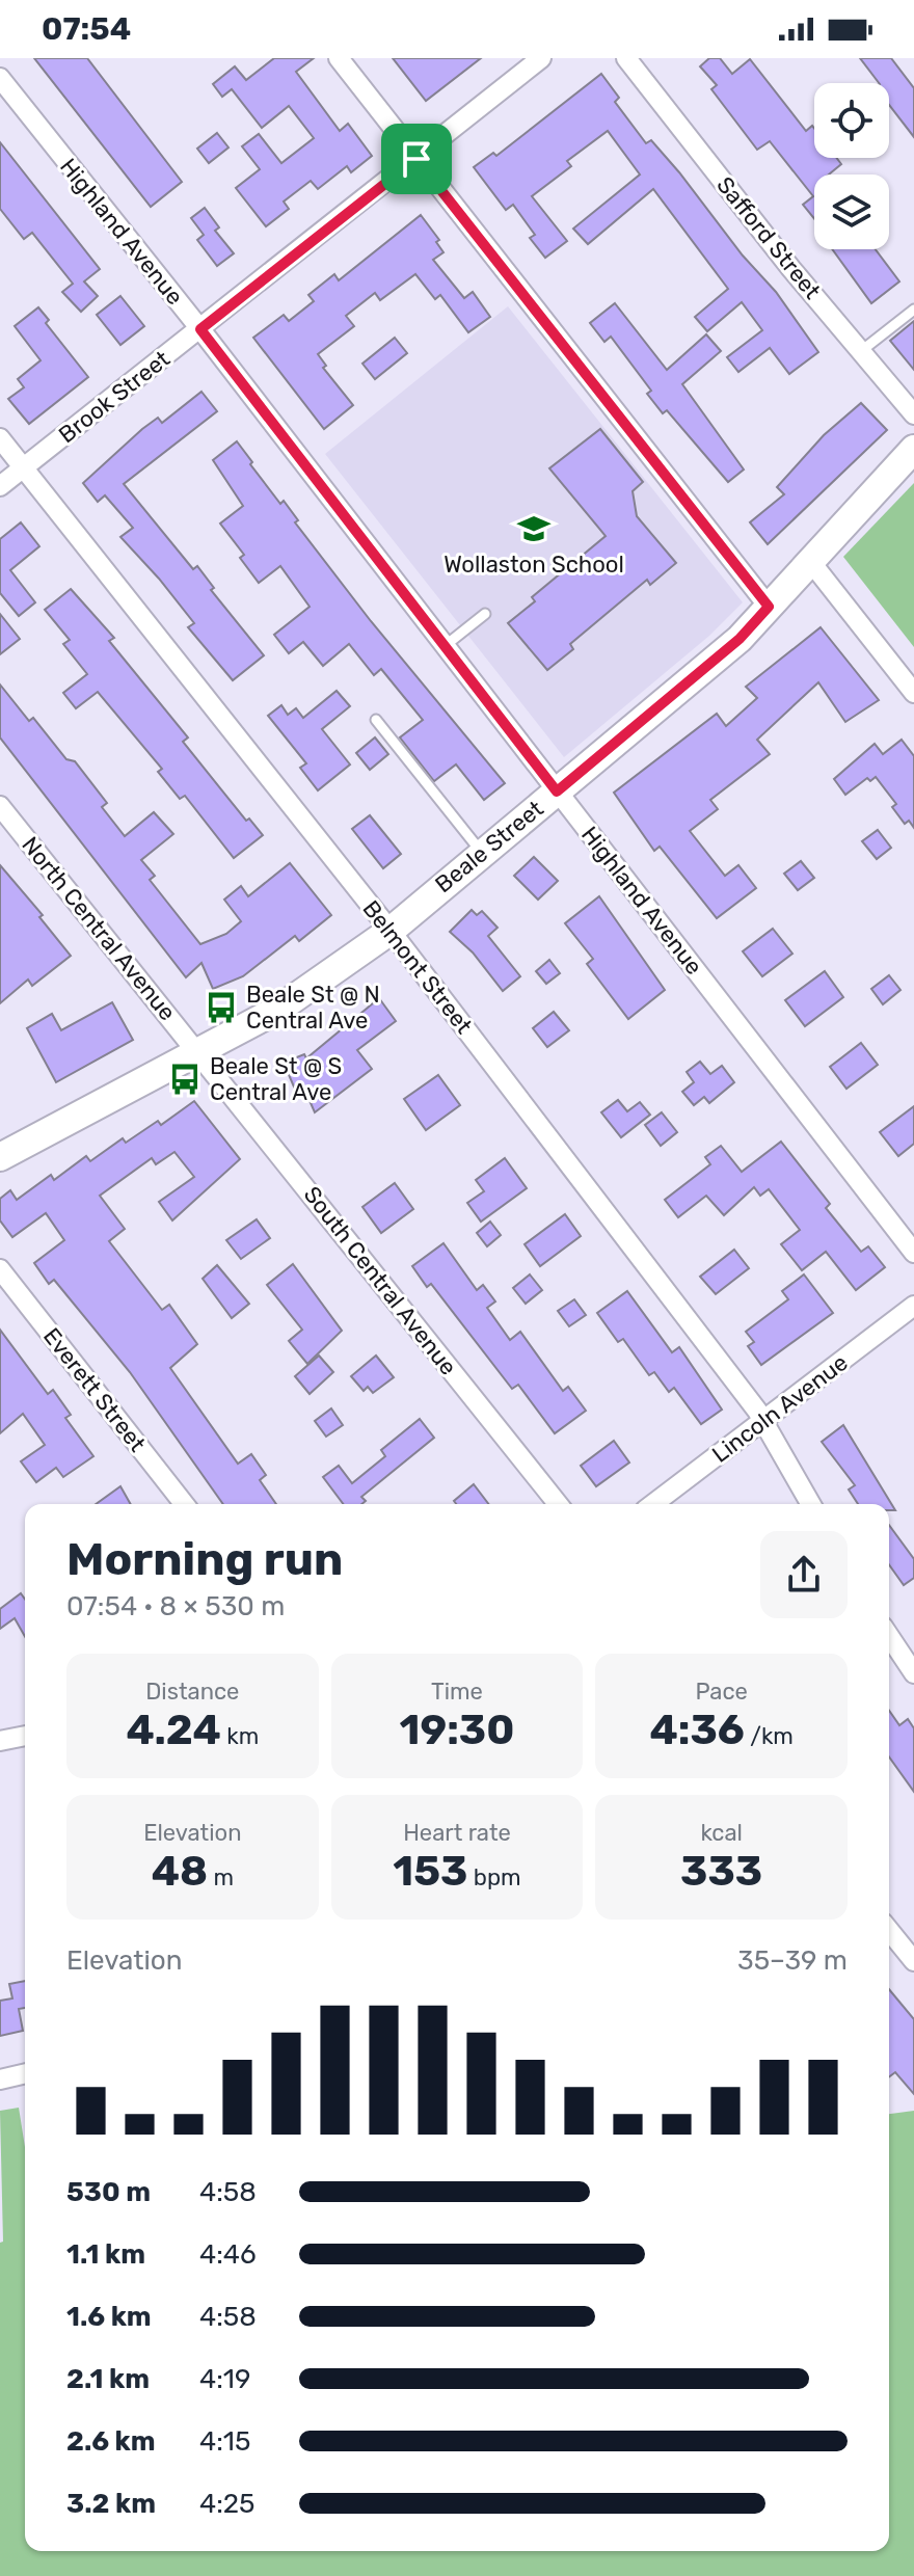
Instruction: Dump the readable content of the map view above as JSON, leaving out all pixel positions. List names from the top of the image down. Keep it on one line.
{"streets":{"main road":["Beale Street"],"street":["Highland Avenue","Safford Street","Brook Street","North Central Avenue","Belmont Street","South Central Avenue","Everett Street","Lincoln Avenue"]},"crossings":[["Highland Avenue","Brook Street"],["Highland Avenue","Beale Street"],["Brook Street","Belmont Street"],["Beale Street","North Central Avenue"],["Beale Street","Belmont Street"],["Beale Street","South Central Avenue"],["North Central Avenue","South Central Avenue"],["Belmont Street","Lincoln Avenue"]],"places":{"school or university":["Wollaston School"],"bus stop":["Beale St @ N Central Ave","Beale St @ S Central Ave"]},"page":{"status":"07:54","heading":["Morning run","07:54 · 8 × 530 m"],"stats":[["Distance","4.24 km"],["Time","19:30"],["Pace","4:36 /km"],["Elevation","48 m"],["Heart rate","153 bpm"],["kcal","333"]],"chart":["Elevation","35–39 m"],"list":[{"name":"530 m","note":"4:58"},{"name":"1.1 km","note":"4:46"},{"name":"1.6 km","note":"4:58"},{"name":"2.1 km","note":"4:19"},{"name":"2.6 km","note":"4:15"},{"name":"3.2 km","note":"4:25"}]}}
